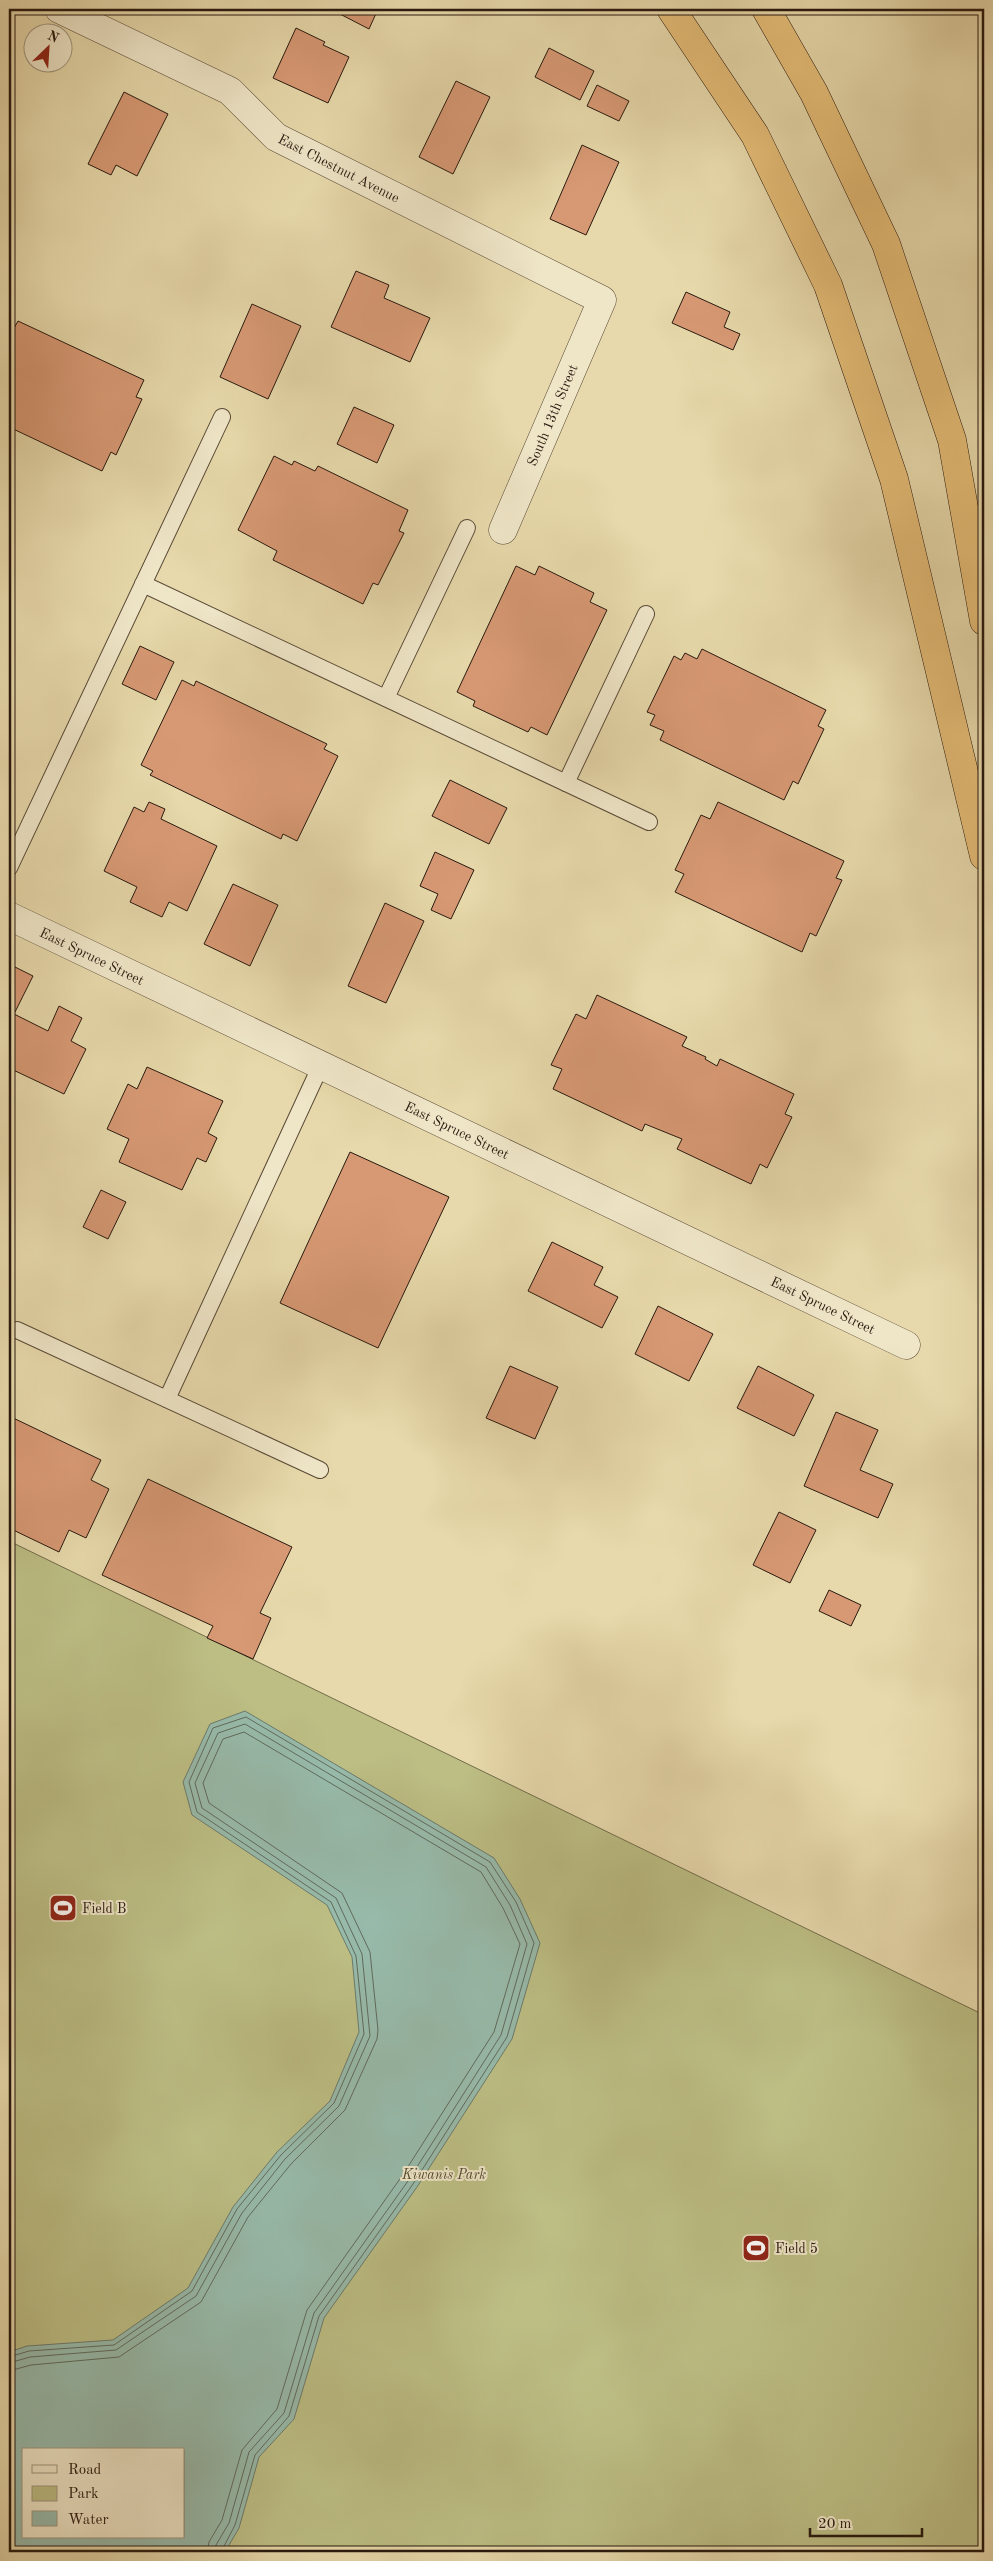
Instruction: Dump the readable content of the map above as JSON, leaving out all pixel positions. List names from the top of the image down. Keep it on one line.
{"streets":{"street":["East Chestnut Avenue","South 13th Street","East Spruce Street"]},"crossings":[["East Chestnut Avenue","South 13th Street"]],"parks":["Kiwanis Park"],"places":{"sports":["Field B","Field 5"]},"legend":["Road","Park","Water"],"scale_bar":"20 m","north":"top right"}
